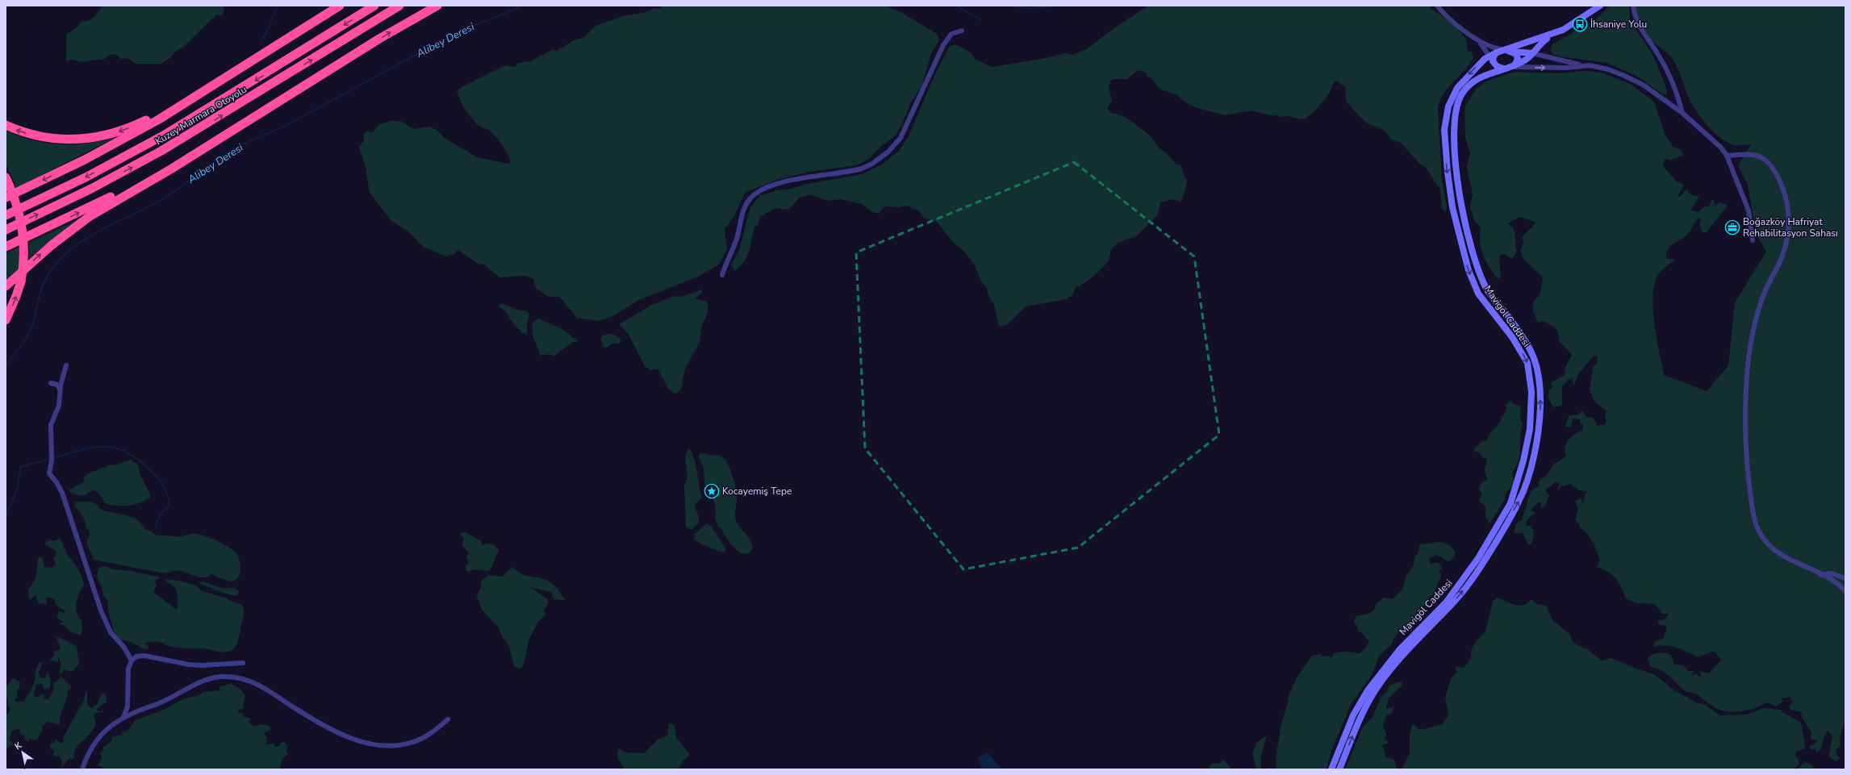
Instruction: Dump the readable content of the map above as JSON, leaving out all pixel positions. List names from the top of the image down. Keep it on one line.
{"streets":{"highway":["Kuzey Marmara Otoyolu"],"main road":["Mavigöl Caddesi"]},"water":["Alibey Deresi"],"places":{"bus stop":["İhsaniye Yolu"],"office":["Boğazköy Hafriyat Rehabilitasyon Sahası"],"place":["Kocayemiş Tepe"]},"north":"top left"}
